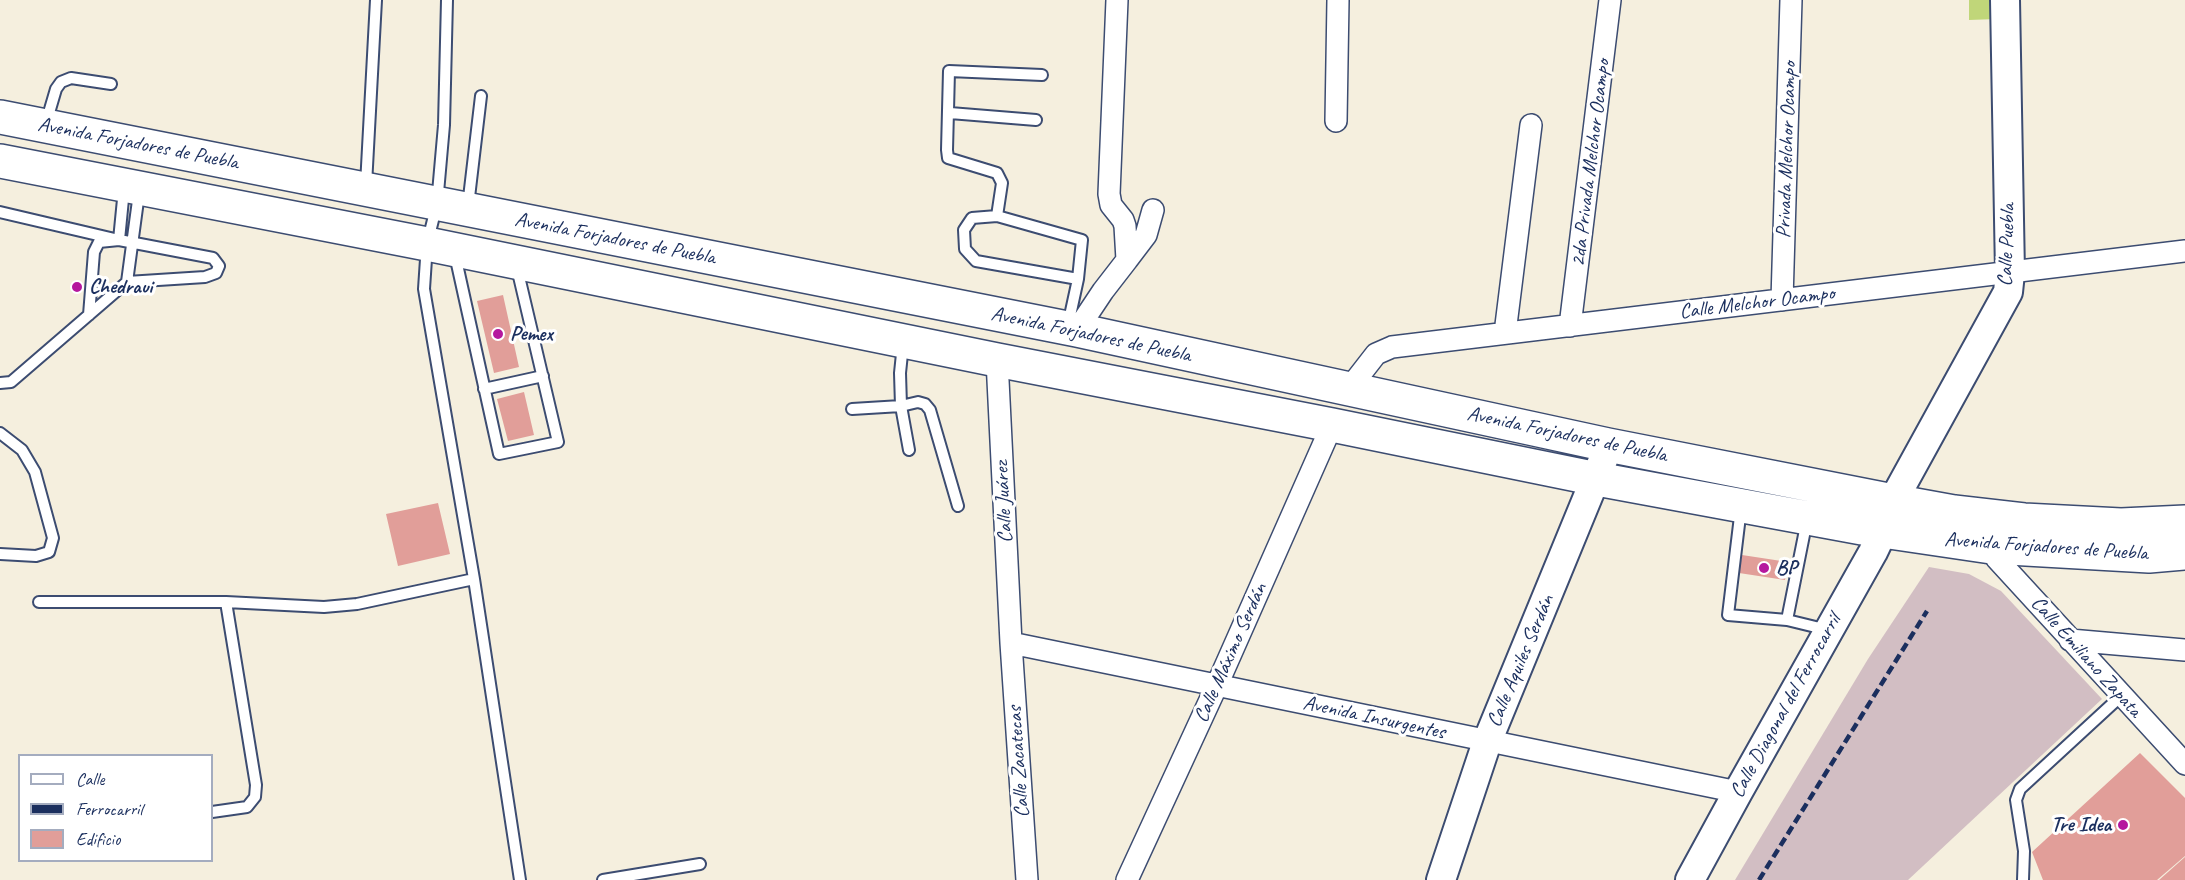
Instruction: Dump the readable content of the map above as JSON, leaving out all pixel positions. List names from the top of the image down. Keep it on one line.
{"streets":{"main road":["Avenida Forjadores de Puebla","Calle Puebla","Calle Aquiles Serdán","Calle Diagonal del Ferrocarril"],"street":["Privada Melchor Ocampo","2da Privada Melchor Ocampo","Calle Melchor Ocampo","Calle Juárez","Calle Máximo Serdán","Calle Emiliano Zapata","Avenida Insurgentes","Calle Zacatecas"]},"crossings":[["Avenida Forjadores de Puebla","Calle Puebla"],["Avenida Forjadores de Puebla","Calle Melchor Ocampo"],["Avenida Forjadores de Puebla","Calle Juárez"],["Avenida Forjadores de Puebla","Calle Máximo Serdán"],["Avenida Forjadores de Puebla","Calle Emiliano Zapata"],["Avenida Forjadores de Puebla","Calle Aquiles Serdán"],["Avenida Forjadores de Puebla","Calle Diagonal del Ferrocarril"],["Privada Melchor Ocampo","Calle Melchor Ocampo"],["2da Privada Melchor Ocampo","Calle Melchor Ocampo"],["Calle Puebla","Calle Melchor Ocampo"],["Calle Puebla","Calle Diagonal del Ferrocarril"],["Calle Juárez","Avenida Insurgentes"],["Calle Juárez","Calle Zacatecas"],["Calle Máximo Serdán","Avenida Insurgentes"],["Calle Aquiles Serdán","Avenida Insurgentes"],["Calle Diagonal del Ferrocarril","Avenida Insurgentes"],["Avenida Insurgentes","Calle Zacatecas"]],"places":["Chedraui","Pemex","BP","Tre Idea"],"legend":["Calle","Ferrocarril","Edificio"]}
